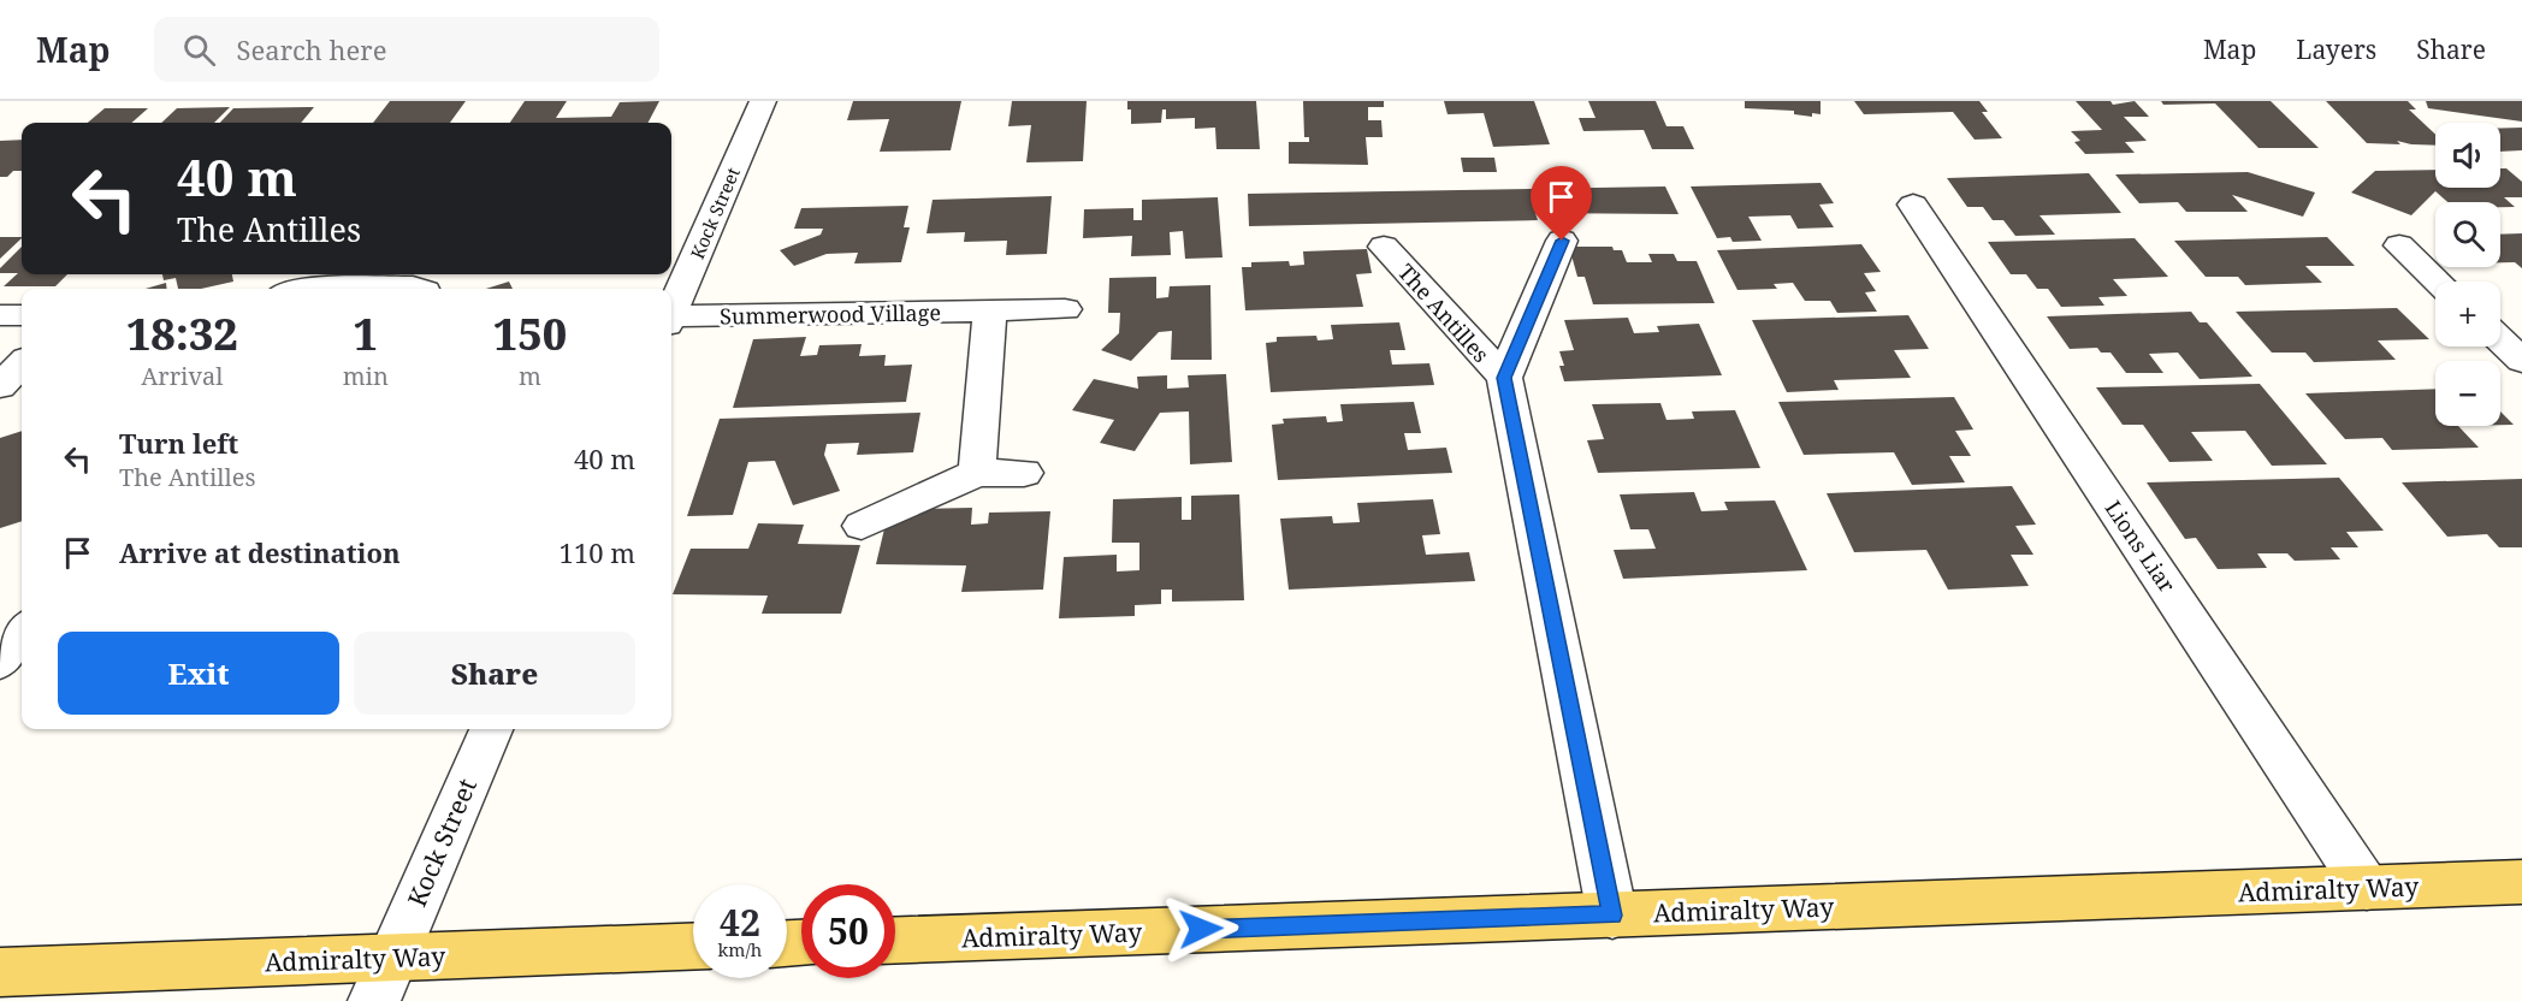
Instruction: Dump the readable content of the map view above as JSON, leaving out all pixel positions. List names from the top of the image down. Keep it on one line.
{"streets":{"main road":["Admiralty Way"],"street":["Kock Street","The Antilles","Summerwood Village","Lions Liar"]},"crossings":[["Kock Street","Admiralty Way"],["The Antilles","Admiralty Way"],["Lions Liar","Admiralty Way"]],"page":{"header":"Map","search":"Search here","nav":["Map","Layers","Share"],"map_buttons":["+","−"],"turn":["40 m","The Antilles"],"eta":["18:32","Arrival","1","min","150","m"],"list":[{"name":"Turn left","note":"The Antilles","value":"40 m"},{"name":"Arrive at destination","value":"110 m"}],"buttons":["Exit","Share"],"speed":"42 km/h","limit":"50"}}
